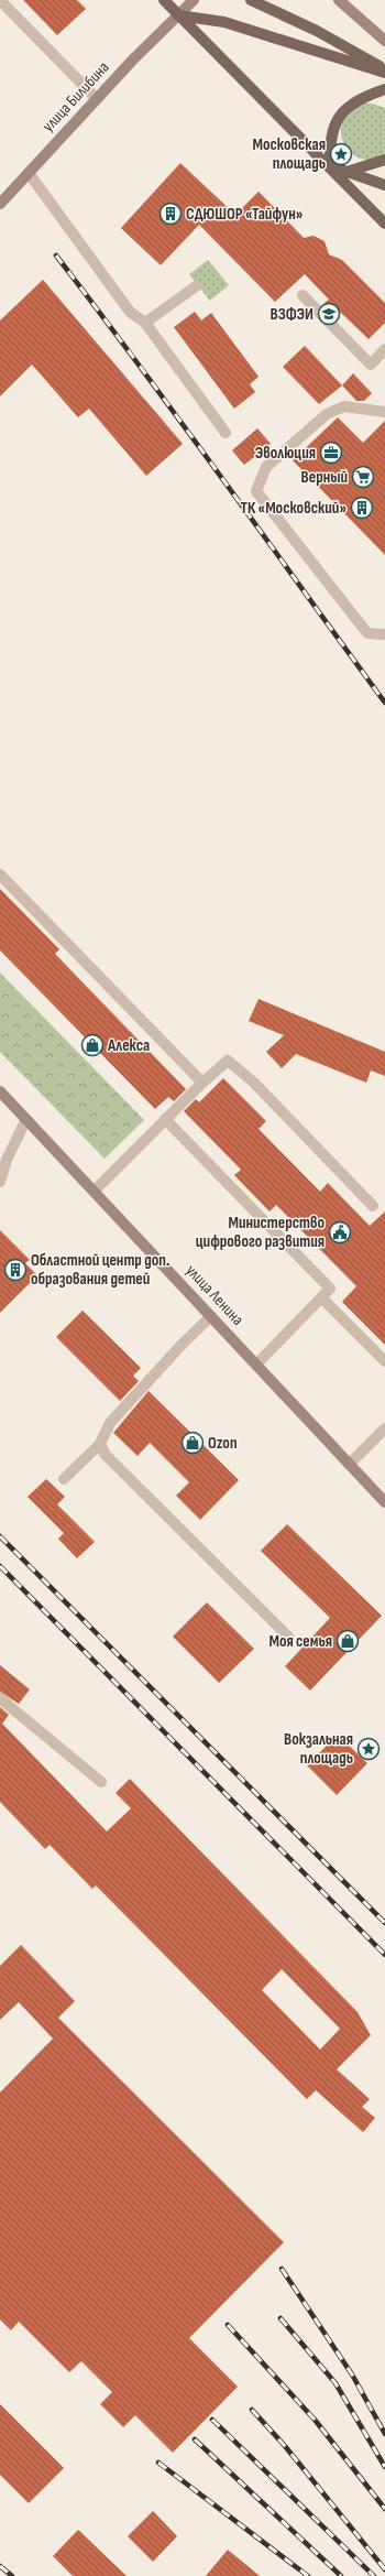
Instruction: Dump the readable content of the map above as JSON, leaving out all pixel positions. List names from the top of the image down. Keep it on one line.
{"streets":{"main road":["улица Билибина","улица Ленина"]},"places":{"place":["Московская площадь","Вокзальная площадь"],"building":["СДЮШОР «Тайфун»","ТК «Московский»","Областной центр доп. образования детей"],"school or university":["ВЗФЭИ"],"office":["Эволюция"],"supermarket":["Верный"],"shop":["Алекса","Ozon","Моя семья"],"public building":["Министерство цифрового развития"]}}
